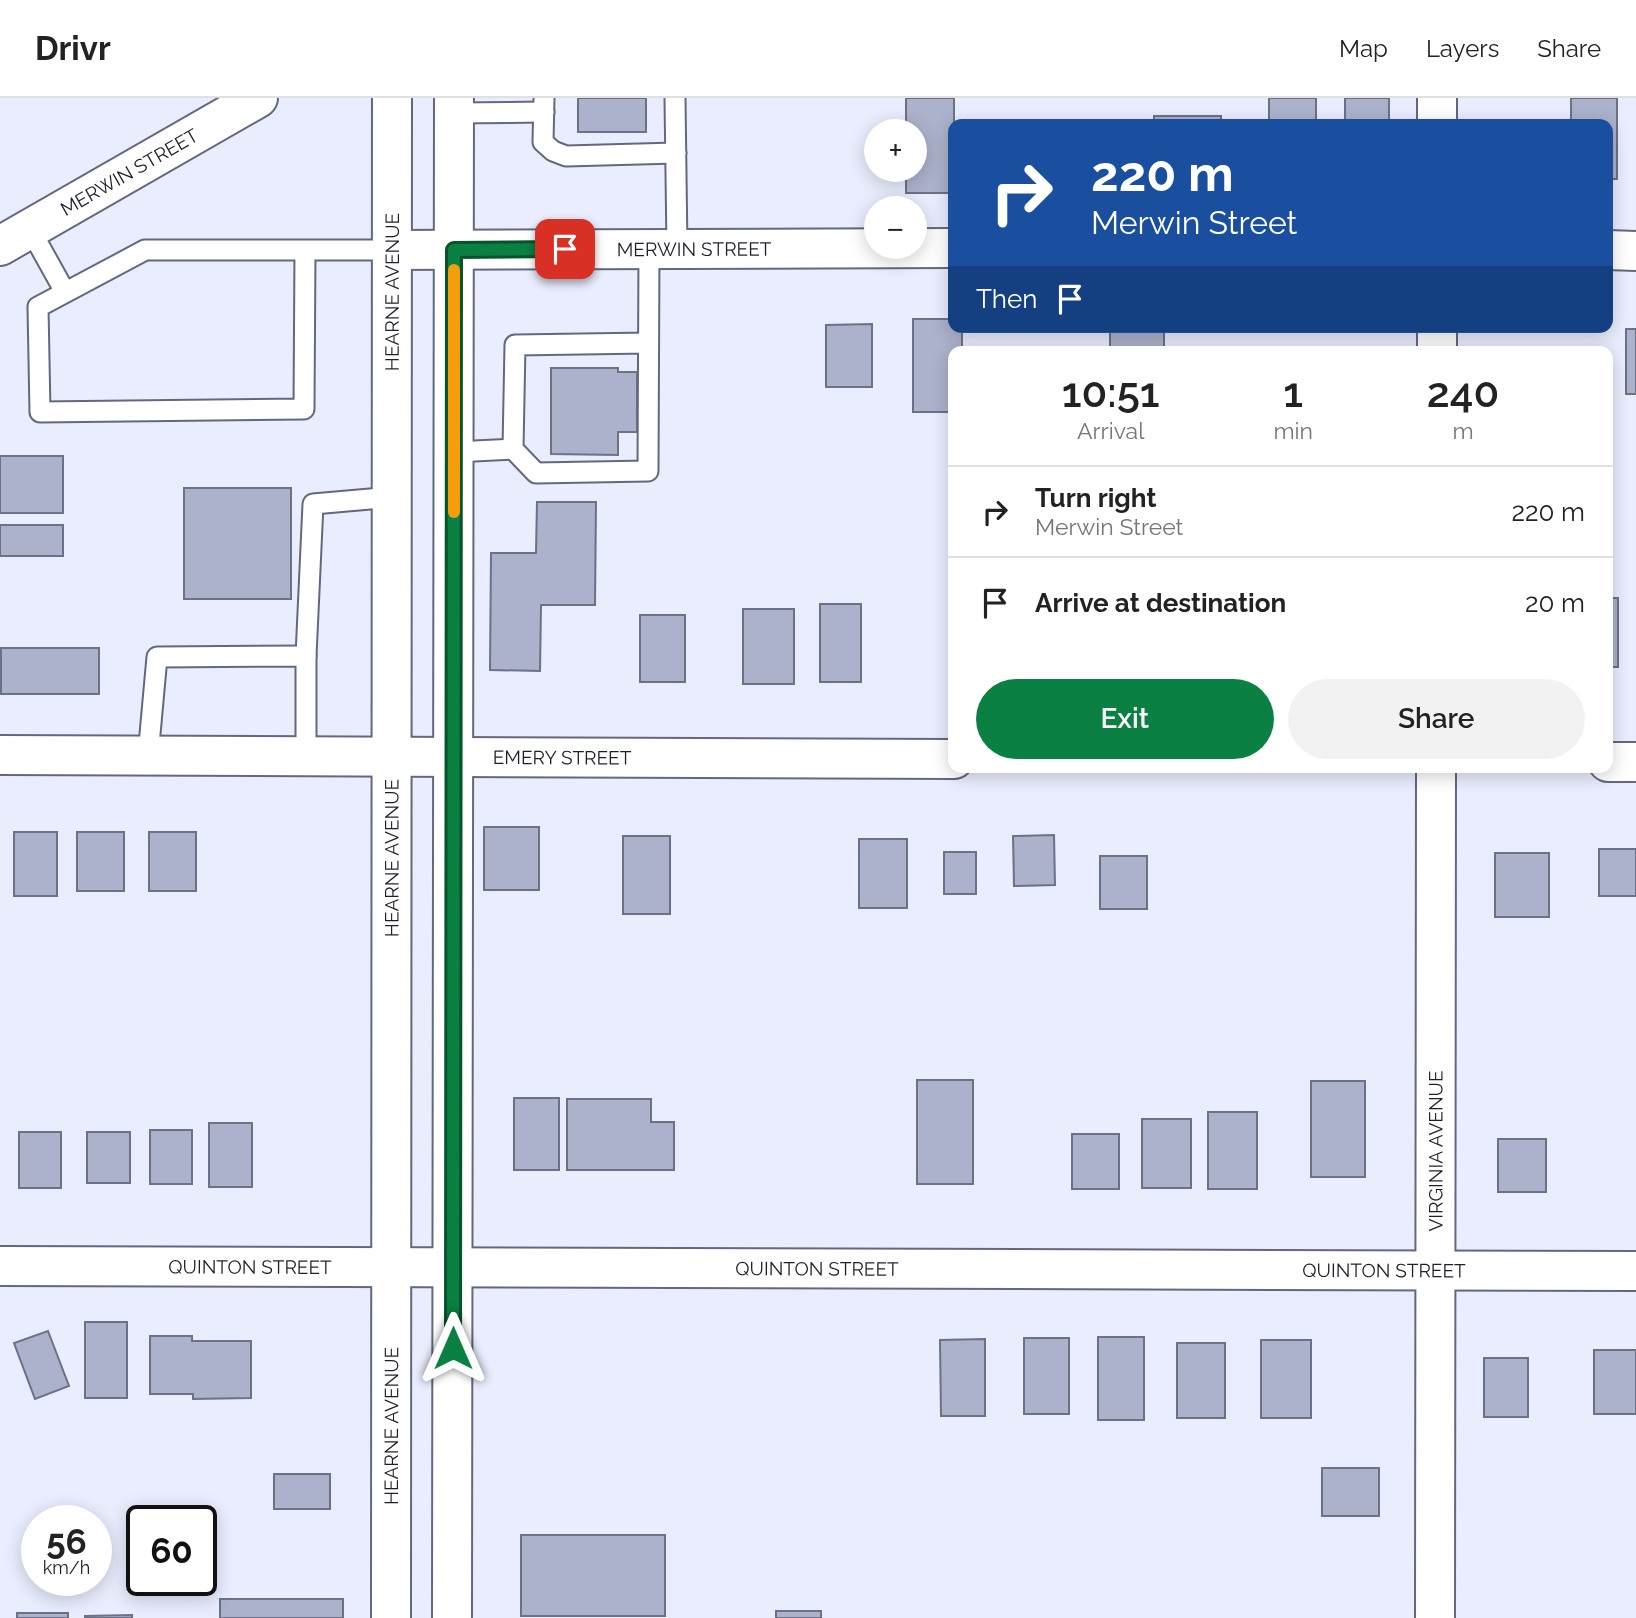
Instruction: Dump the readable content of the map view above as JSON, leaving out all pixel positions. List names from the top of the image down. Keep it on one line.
{"streets":{"street":["MERWIN STREET","HEARNE AVENUE","EMERY STREET","VIRGINIA AVENUE","QUINTON STREET"]},"crossings":[["MERWIN STREET","HEARNE AVENUE"],["HEARNE AVENUE","EMERY STREET"],["HEARNE AVENUE","QUINTON STREET"],["VIRGINIA AVENUE","QUINTON STREET"]],"page":{"header":"Drivr","nav":["Map","Layers","Share"],"map_buttons":["+","−"],"turn":["220 m","Merwin Street"],"then":"Then","eta":["10:51","Arrival","1","min","240","m"],"list":[{"name":"Turn right","note":"Merwin Street","value":"220 m"},{"name":"Arrive at destination","value":"20 m"}],"buttons":["Exit","Share"],"speed":"56 km/h","limit":"60"}}
